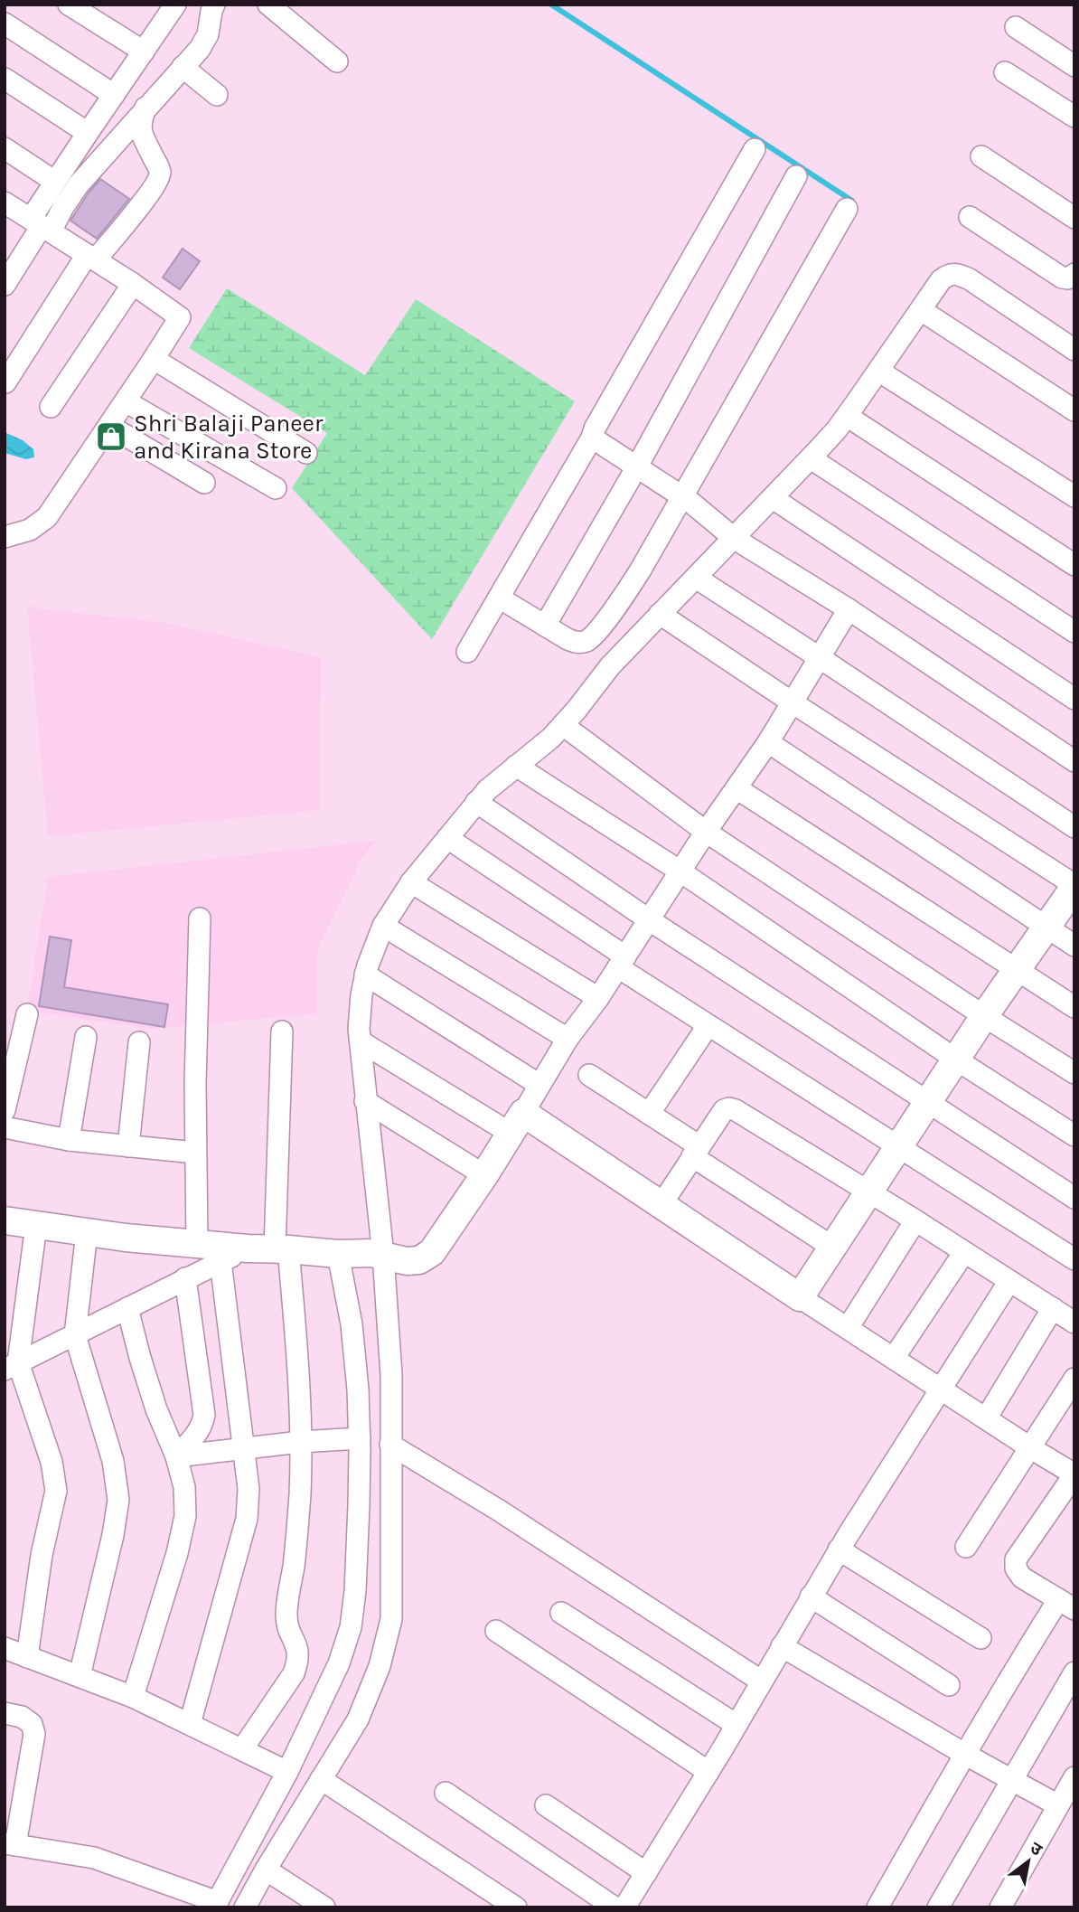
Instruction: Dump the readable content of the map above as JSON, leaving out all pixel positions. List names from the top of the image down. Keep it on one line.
{"places":{"shop":["Shri Balaji Paneer and Kirana Store"]},"north":"top right"}
